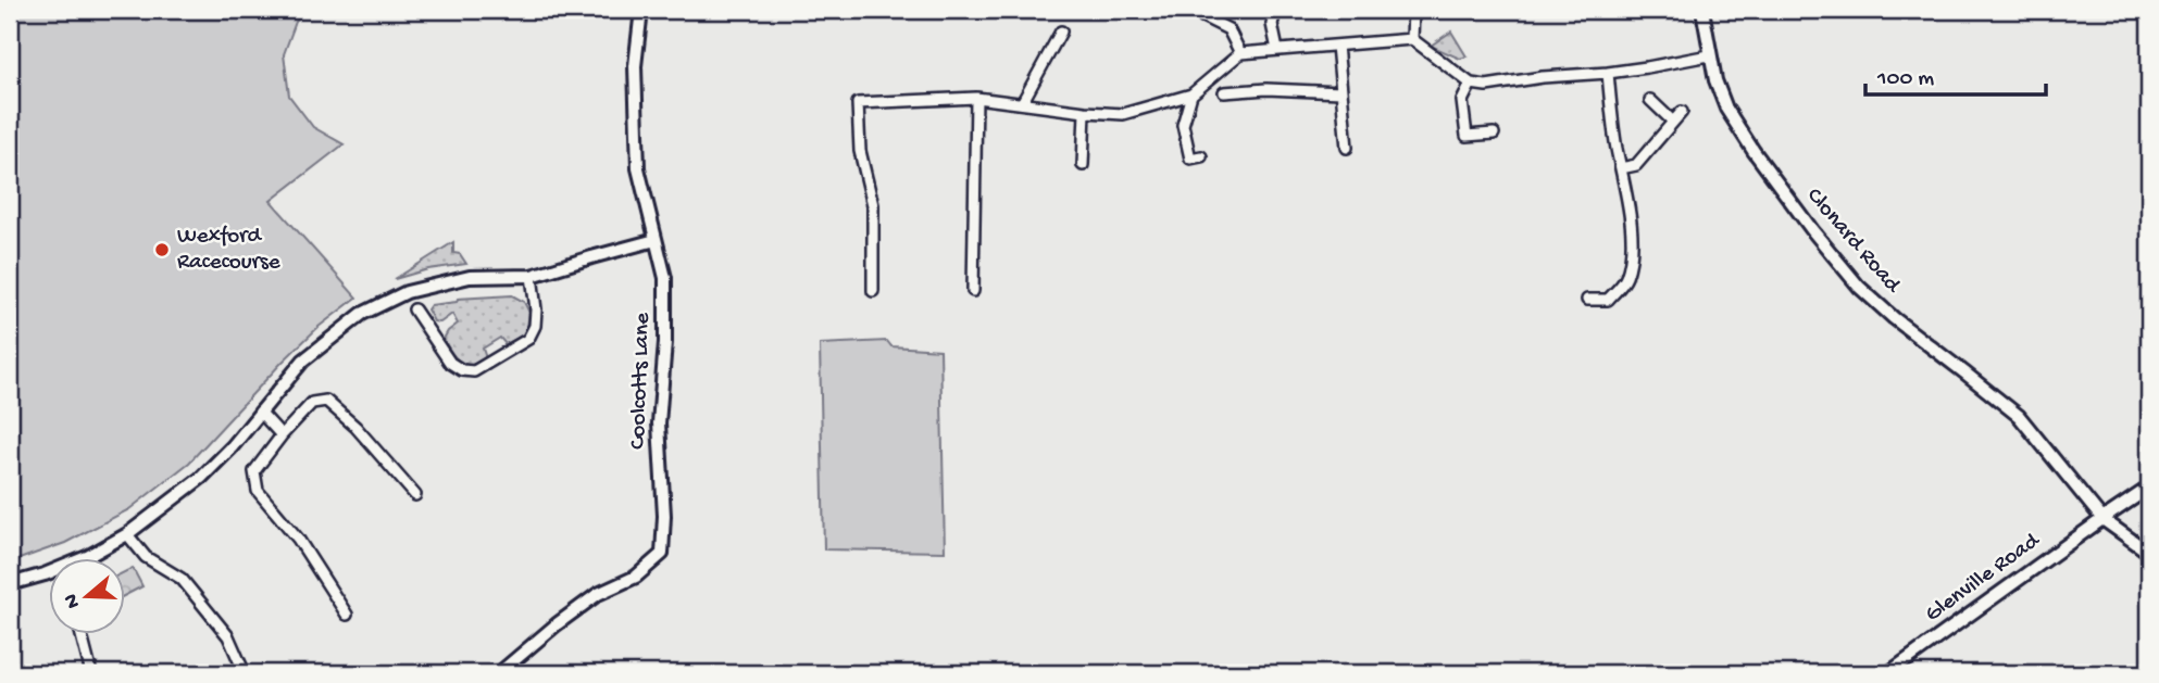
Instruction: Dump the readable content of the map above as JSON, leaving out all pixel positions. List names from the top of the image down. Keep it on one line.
{"streets":{"street":["Clonard Road","Coolcotts Lane","Glenville Road"]},"crossings":[["Clonard Road","Glenville Road"]],"places":["Wexford Racecourse"],"scale_bar":"100 m","north":"left"}
